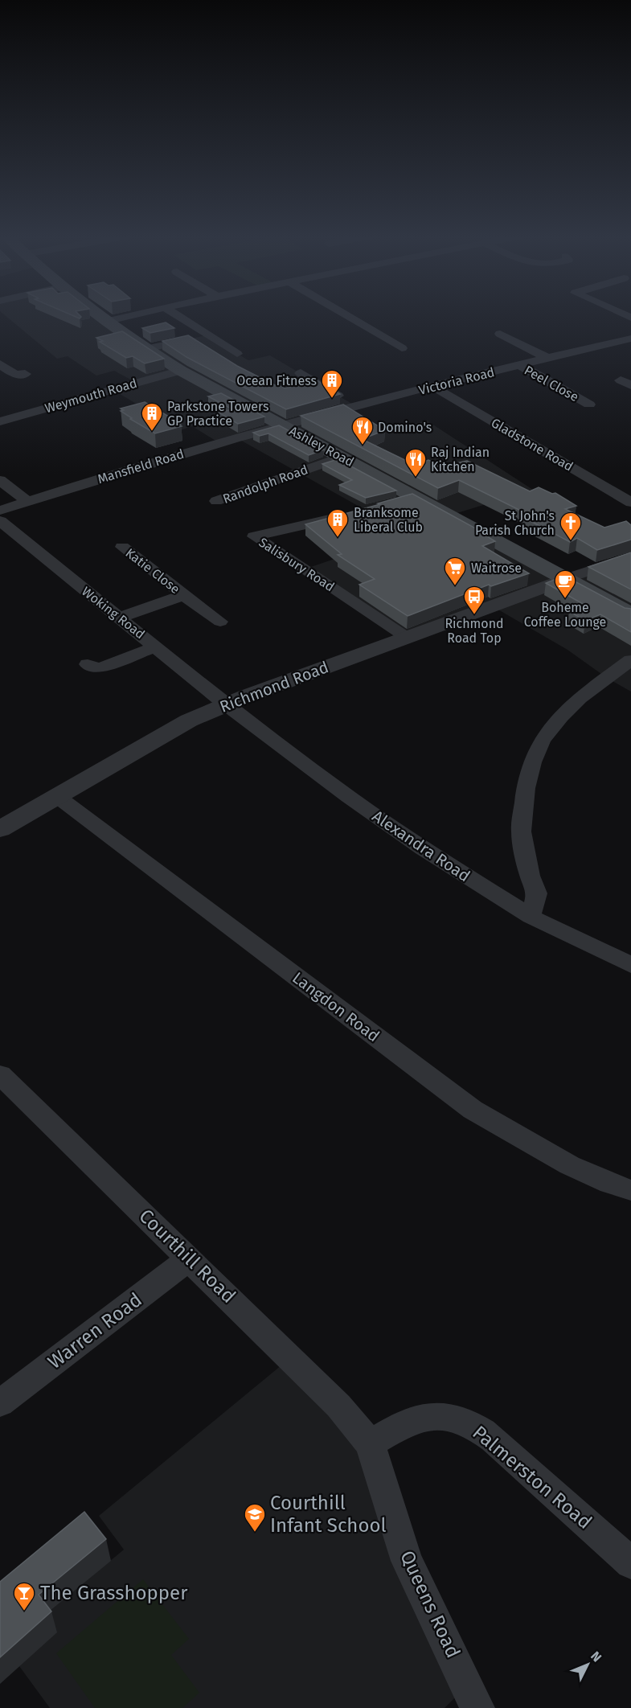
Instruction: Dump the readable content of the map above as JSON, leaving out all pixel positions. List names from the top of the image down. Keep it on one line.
{"streets":{"main road":["Ashley Road"],"street":["Victoria Road","Peel Close","Weymouth Road","Gladstone Road","Mansfield Road","Randolph Road","Salisbury Road","Katie Close","Woking Road","Richmond Road","Alexandra Road","Langdon Road","Courthill Road","Warren Road","Palmerston Road","Queens Road"]},"crossings":[["Victoria Road","Peel Close"],["Victoria Road","Gladstone Road"],["Victoria Road","Ashley Road"],["Victoria Road","Mansfield Road"],["Weymouth Road","Ashley Road"],["Ashley Road","Mansfield Road"],["Ashley Road","Randolph Road"],["Ashley Road","Richmond Road"],["Salisbury Road","Richmond Road"],["Katie Close","Woking Road"],["Woking Road","Richmond Road"],["Woking Road","Alexandra Road"],["Richmond Road","Alexandra Road"],["Richmond Road","Langdon Road"],["Courthill Road","Warren Road"],["Courthill Road","Palmerston Road"],["Courthill Road","Queens Road"],["Palmerston Road","Queens Road"]],"places":{"building":["Ocean Fitness","Parkstone Towers GP Practice","Branksome Liberal Club"],"restaurant":["Domino's","Raj Indian Kitchen"],"church":["St John's Parish Church"],"supermarket":["Waitrose"],"cafe":["Boheme Coffee Lounge"],"bus stop":["Richmond Road Top"],"school or university":["Courthill Infant School"],"bar":["The Grasshopper"]},"north":"top right"}
